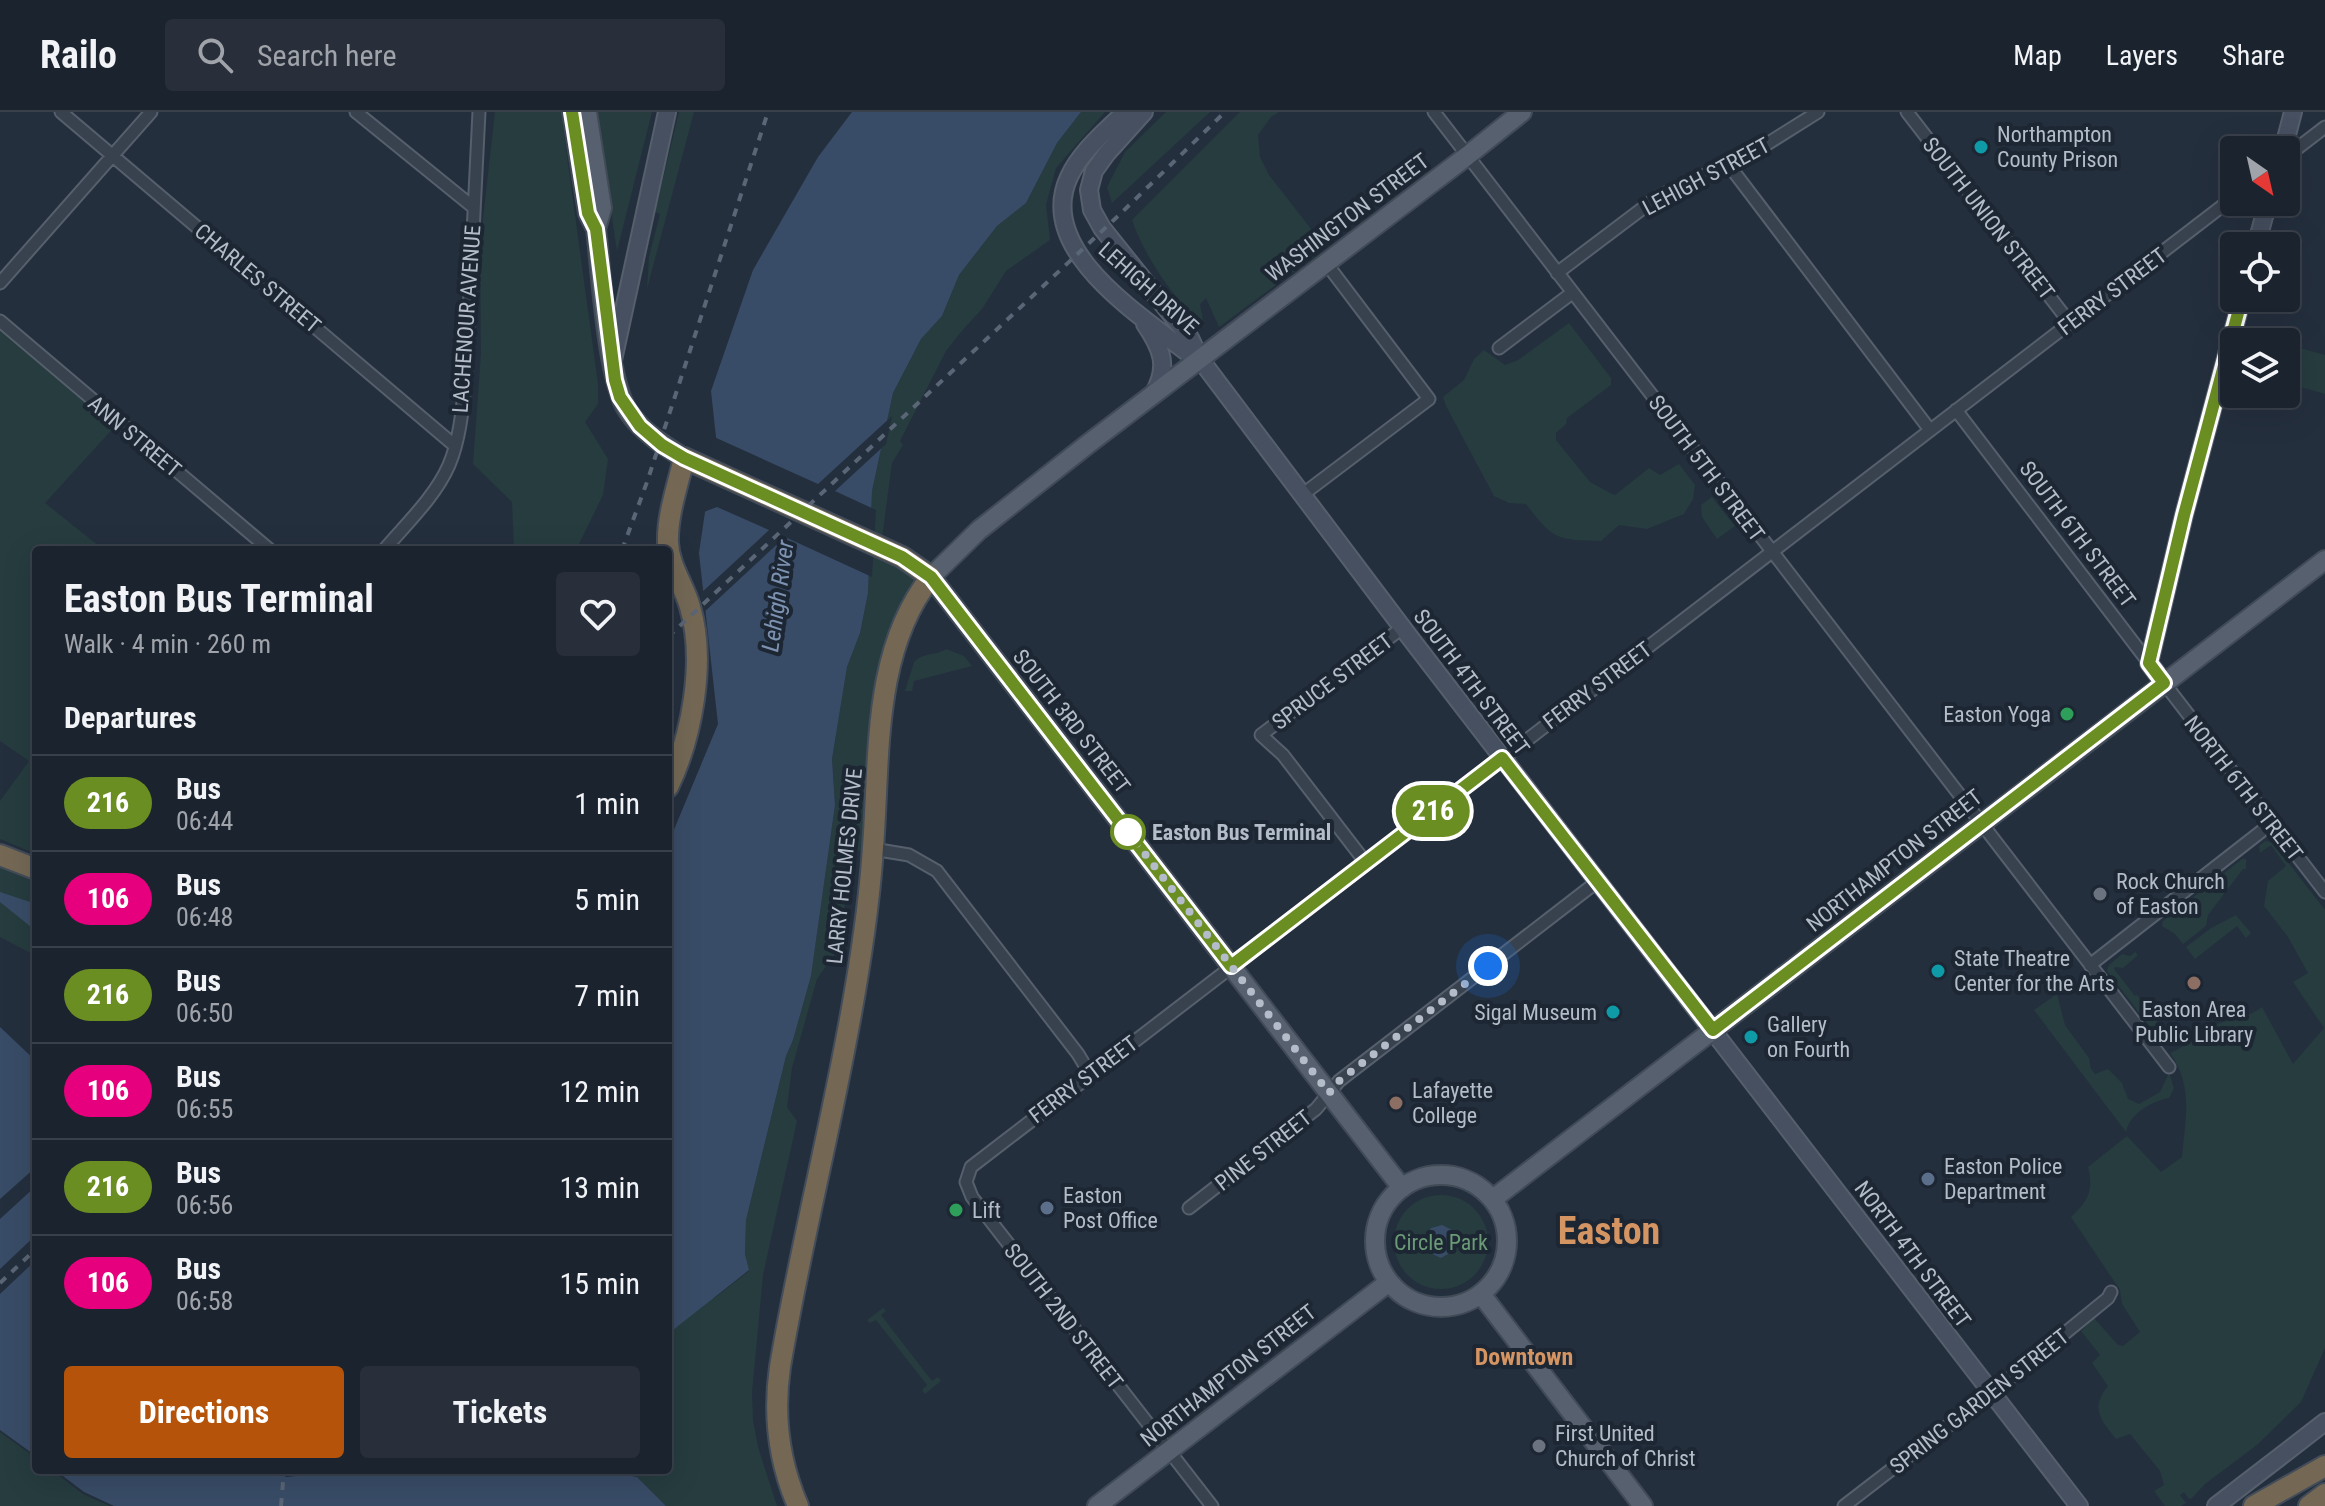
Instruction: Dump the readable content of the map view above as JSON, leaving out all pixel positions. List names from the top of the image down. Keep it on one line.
{"streets":{"highway":["SOUTH 3RD STREET","LARRY HOLMES DRIVE"],"main road":["WASHINGTON STREET","NORTHAMPTON STREET"],"street":["LEHIGH STREET","SOUTH UNION STREET","CHARLES STREET","LEHIGH DRIVE","FERRY STREET","LACHENOUR AVENUE","ANN STREET","SOUTH 5TH STREET","SOUTH 6TH STREET","SPRUCE STREET","SOUTH 4TH STREET","NORTH 6TH STREET","PINE STREET","NORTH 4TH STREET","SOUTH 2ND STREET","SPRING GARDEN STREET"]},"crossings":[["LEHIGH STREET","SOUTH 5TH STREET"],["WASHINGTON STREET","LEHIGH DRIVE"],["WASHINGTON STREET","SOUTH 5TH STREET"],["WASHINGTON STREET","SOUTH 4TH STREET"],["WASHINGTON STREET","LARRY HOLMES DRIVE"],["SOUTH UNION STREET","FERRY STREET"],["CHARLES STREET","LACHENOUR AVENUE"],["LEHIGH DRIVE","SOUTH 4TH STREET"],["LEHIGH DRIVE","LARRY HOLMES DRIVE"],["FERRY STREET","SOUTH 5TH STREET"],["FERRY STREET","SOUTH 6TH STREET"],["FERRY STREET","SPRUCE STREET"],["FERRY STREET","SOUTH 4TH STREET"],["FERRY STREET","SOUTH 3RD STREET"],["FERRY STREET","SOUTH 2ND STREET"],["SOUTH 5TH STREET","NORTHAMPTON STREET"],["SOUTH 6TH STREET","NORTH 6TH STREET"],["SOUTH 6TH STREET","NORTHAMPTON STREET"],["SPRUCE STREET","SOUTH 4TH STREET"],["SOUTH 4TH STREET","NORTHAMPTON STREET"],["SOUTH 4TH STREET","LARRY HOLMES DRIVE"],["SOUTH 4TH STREET","PINE STREET"],["SOUTH 4TH STREET","NORTH 4TH STREET"],["SOUTH 3RD STREET","NORTHAMPTON STREET"],["SOUTH 3RD STREET","LARRY HOLMES DRIVE"],["SOUTH 3RD STREET","PINE STREET"],["NORTH 6TH STREET","NORTHAMPTON STREET"],["NORTHAMPTON STREET","NORTH 4TH STREET"],["NORTHAMPTON STREET","SOUTH 2ND STREET"],["NORTH 4TH STREET","SPRING GARDEN STREET"]],"districts":["Easton","Downtown"],"water":["Lehigh River"],"parks":["Circle Park"],"places":["Northampton County Prison","Easton Yoga","Easton Bus Terminal","Rock Church of Easton","State Theatre Center for the Arts","Easton Area Public Library","Sigal Museum","Gallery on Fourth","Lafayette College","Easton Police Department","Easton Post Office","Lift","First United Church of Christ"],"lines":["bus line 216"],"north":"bottom right","page":{"header":"Railo","search":"Search here","nav":["Map","Layers","Share"],"on_map":"216","heading":[["Easton Bus Terminal","Walk · 4 min · 260 m"],"Departures"],"list":[{"mark":"216","name":"Bus","note":"06:44","value":"1 min"},{"mark":"106","name":"Bus","note":"06:48","value":"5 min"},{"mark":"216","name":"Bus","note":"06:50","value":"7 min"},{"mark":"106","name":"Bus","note":"06:55","value":"12 min"},{"mark":"216","name":"Bus","note":"06:56","value":"13 min"},{"mark":"106","name":"Bus","note":"06:58","value":"15 min"}],"buttons":["Directions","Tickets"]}}
